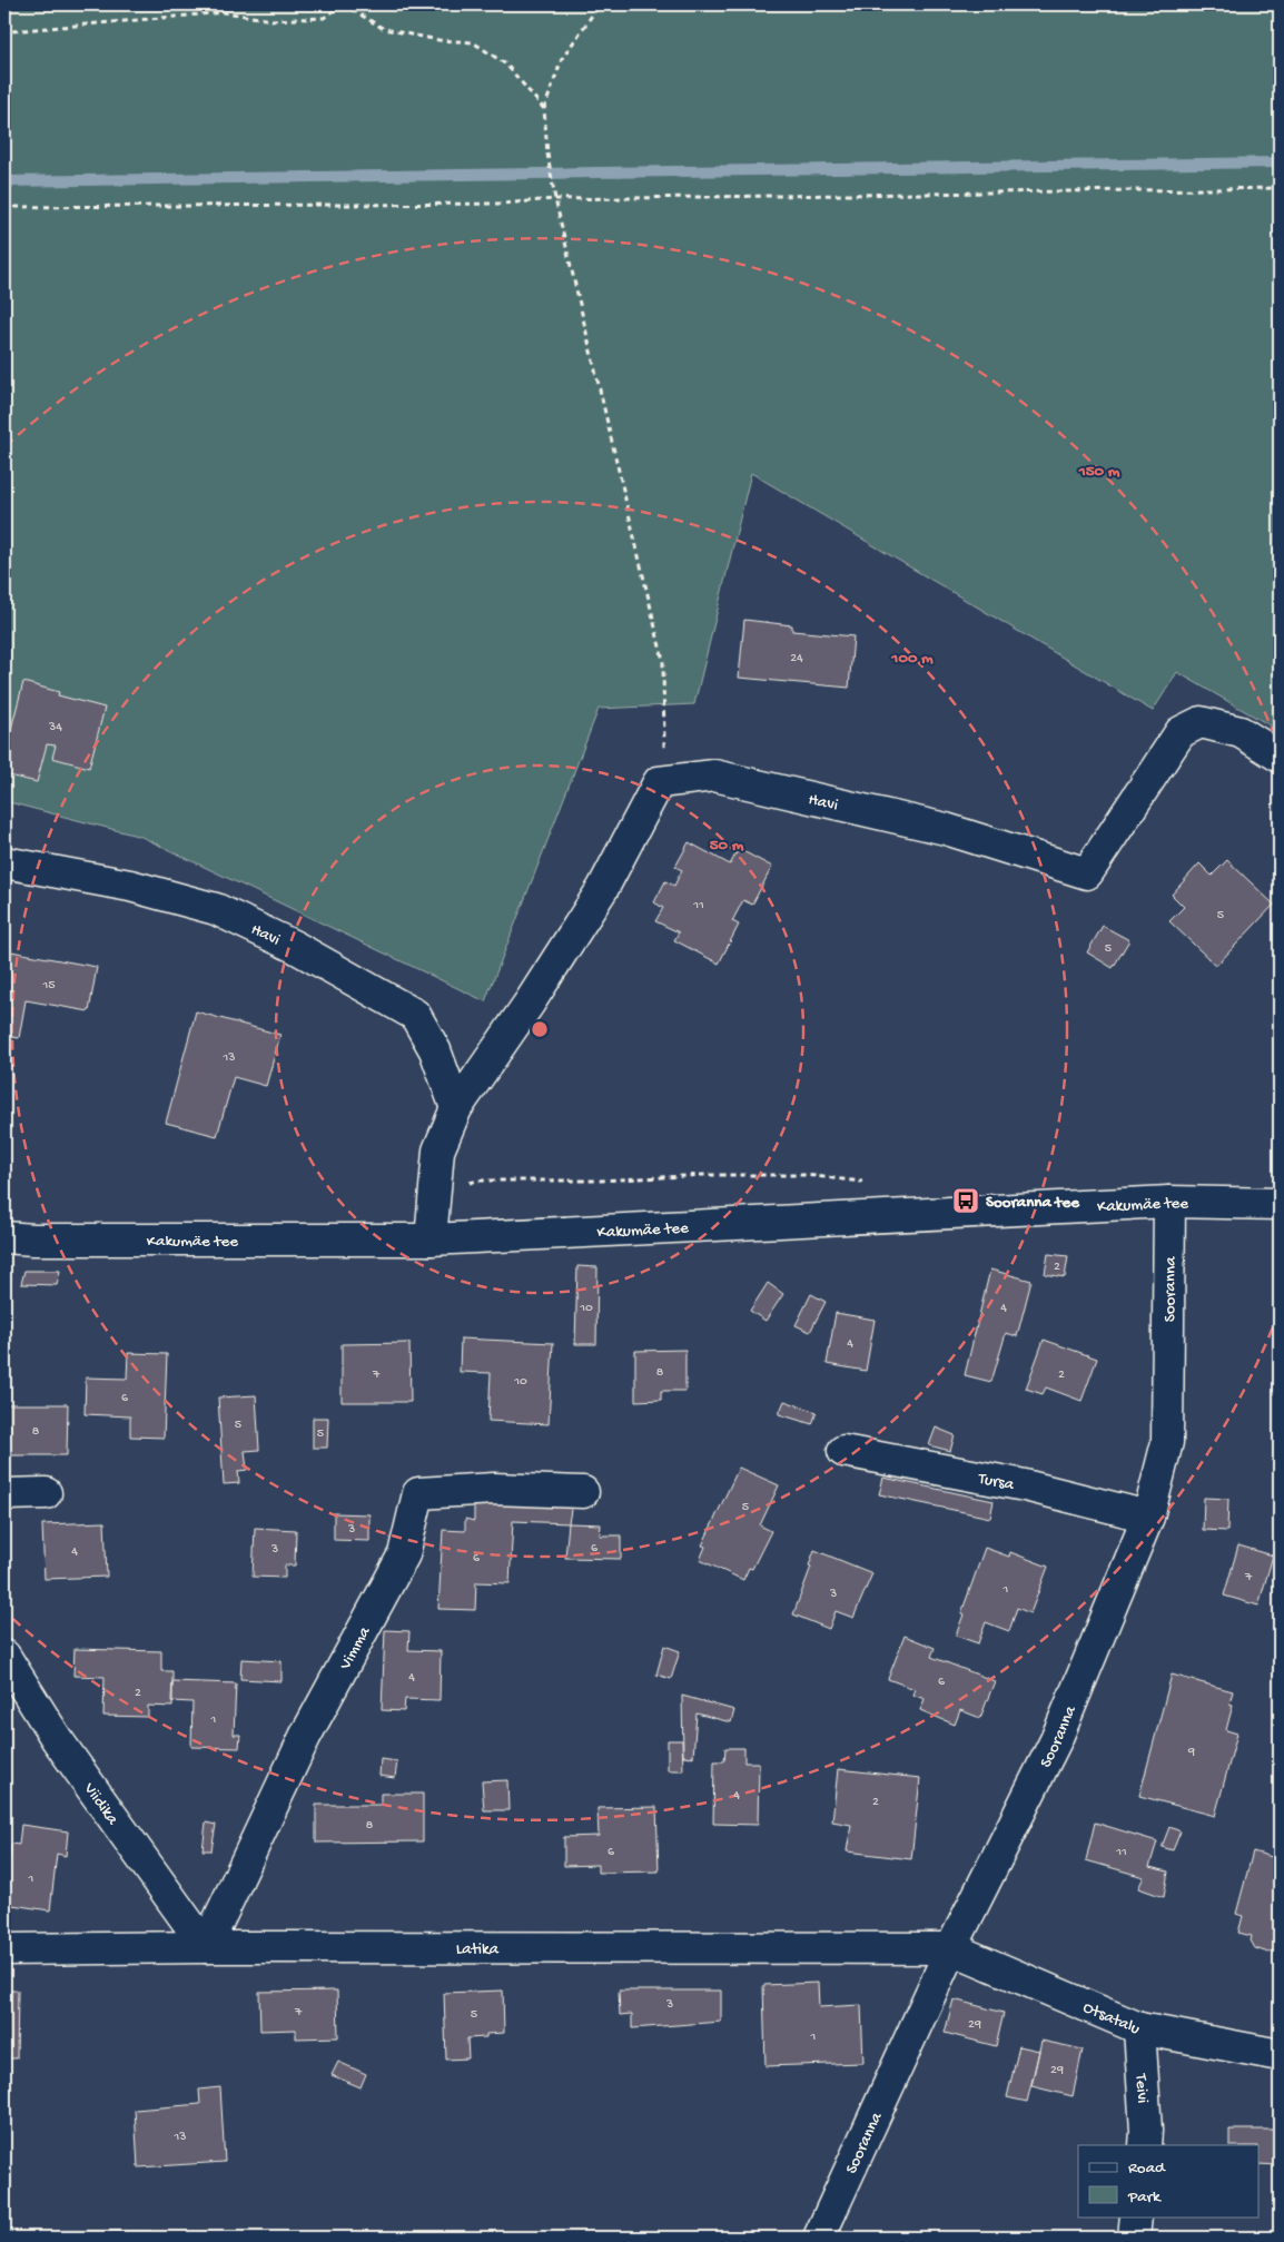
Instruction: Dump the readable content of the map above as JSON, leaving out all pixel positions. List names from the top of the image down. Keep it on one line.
{"streets":{"street":["Havi","Kakumäe tee","Sooranna","Tursa","Vimma","Viidika","Latika","Otsatalu","Teivi"]},"crossings":[["Kakumäe tee","Sooranna"],["Sooranna","Tursa"],["Sooranna","Latika"],["Sooranna","Otsatalu"],["Vimma","Viidika"],["Vimma","Latika"],["Viidika","Latika"],["Latika","Otsatalu"],["Otsatalu","Teivi"]],"places":{"bus stop":["Sooranna tee"]},"house_numbers":["24","34","11","5","5","15","13","2","10","4","4","8","7","2","10","6","5","8","5","5","3","6","3","4","6","7","1","3","4","6","2","1","9","4","2","8","6","11","1","3","7","5","29","1","29","13"],"legend":["Road","Park"],"rings":["150 m","100 m","50 m"]}
